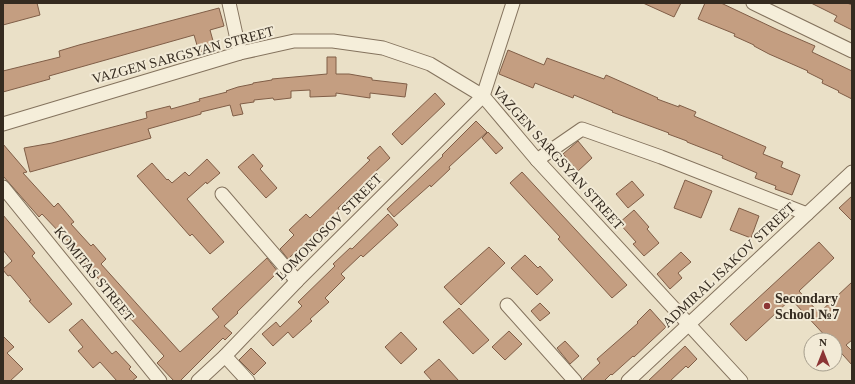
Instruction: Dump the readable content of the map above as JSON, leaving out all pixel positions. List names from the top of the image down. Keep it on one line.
{"streets":{"street":["VAZGEN SARGSYAN STREET","LOMONOSOV STREET","ADMIRAL ISAKOV STREET","KOMITAS STREET"]},"crossings":[["VAZGEN SARGSYAN STREET","LOMONOSOV STREET"],["VAZGEN SARGSYAN STREET","ADMIRAL ISAKOV STREET"]],"places":["Secondary School №7"],"north":"top"}
